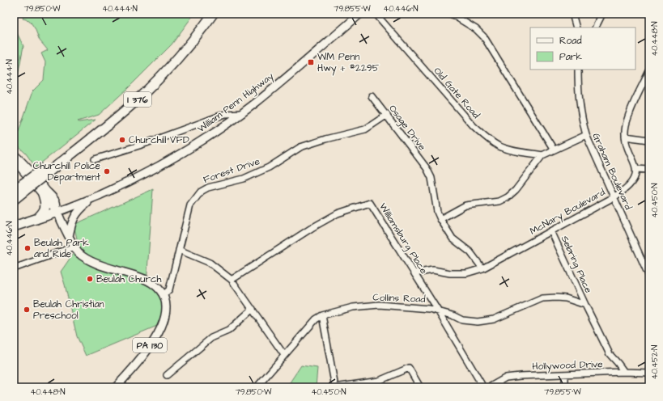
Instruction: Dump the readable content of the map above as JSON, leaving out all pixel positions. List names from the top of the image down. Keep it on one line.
{"streets":{"highway":["I 376"],"main road":["William Penn Highway","PA 130"],"street":["Old Gate Road","Osage Drive","Forest Drive","Graham Boulevard","McNary Boulevard","Williamsburg Place","Sebring Place","Collins Road","Hollywood Drive"]},"crossings":[["Osage Drive","Forest Drive"],["Osage Drive","McNary Boulevard"],["Forest Drive","PA 130"],["Graham Boulevard","McNary Boulevard"],["McNary Boulevard","Williamsburg Place"],["McNary Boulevard","Sebring Place"],["Williamsburg Place","Collins Road"],["Sebring Place","Collins Road"]],"places":{"transit":["WM Penn Hwy + #2295"],"other":["Churchill VFD","Churchill Police Department","Beulah Park and Ride","Beulah Church","Beulah Christian Preschool"]},"legend":["Road","Park"],"coordinates":["79.850°W","40.444°N","79.855°W","40.446°N","40.448°N","40.450°N","40.452°N"]}
